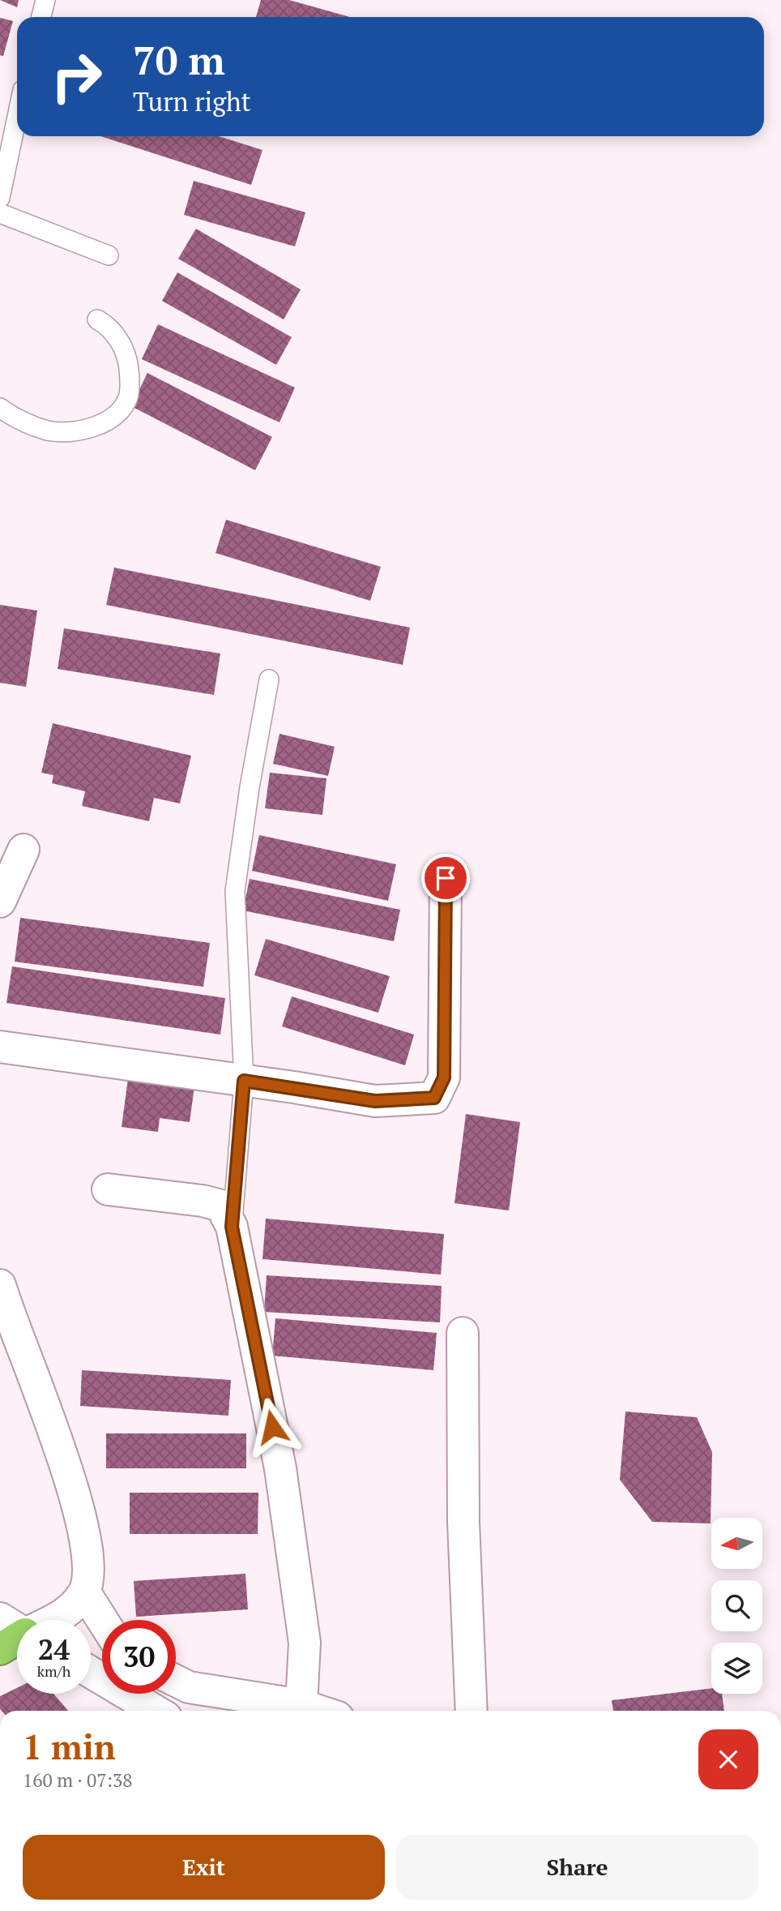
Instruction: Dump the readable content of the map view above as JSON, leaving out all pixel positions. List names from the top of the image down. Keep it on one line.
{"north":"left","page":{"turn":["70 m","Turn right"],"speed":"24 km/h","limit":"30","heading":["1 min","160 m · 07:38"],"buttons":["Exit","Share"]}}
